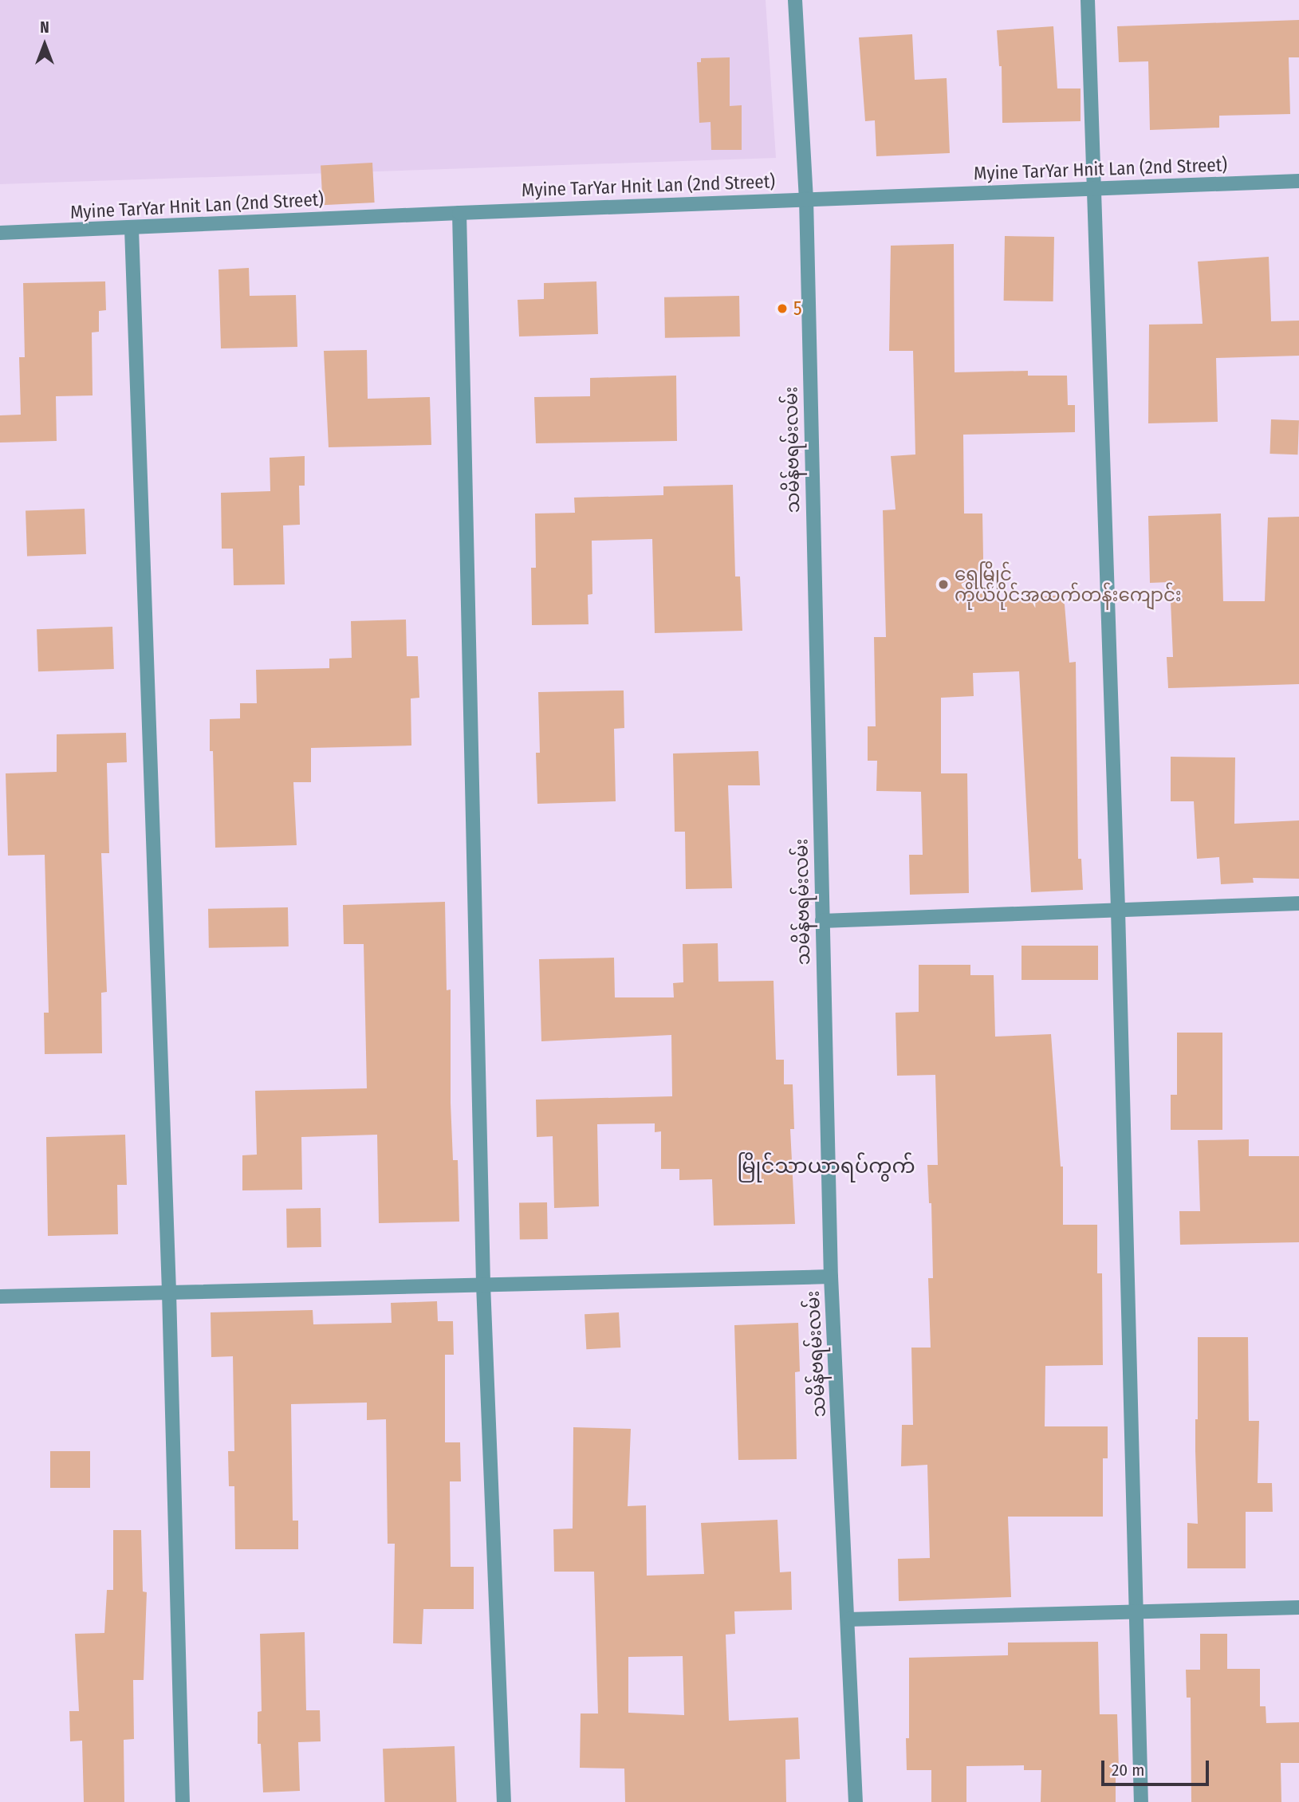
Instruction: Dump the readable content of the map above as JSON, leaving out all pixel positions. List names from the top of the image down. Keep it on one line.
{"streets":{"street":["Myine TarYar Hnit Lan (2nd Street)","သမိန်ဗရမ်းလမ်း"]},"crossings":[["Myine TarYar Hnit Lan (2nd Street)","သမိန်ဗရမ်းလမ်း"]],"districts":["မြိုင်သာယာရပ်ကွက်"],"places":["5","ရွှေမြိုင် ကိုယ်ပိုင်အထက်တန်းကျောင်း"],"scale_bar":"20 m","north":"top"}
